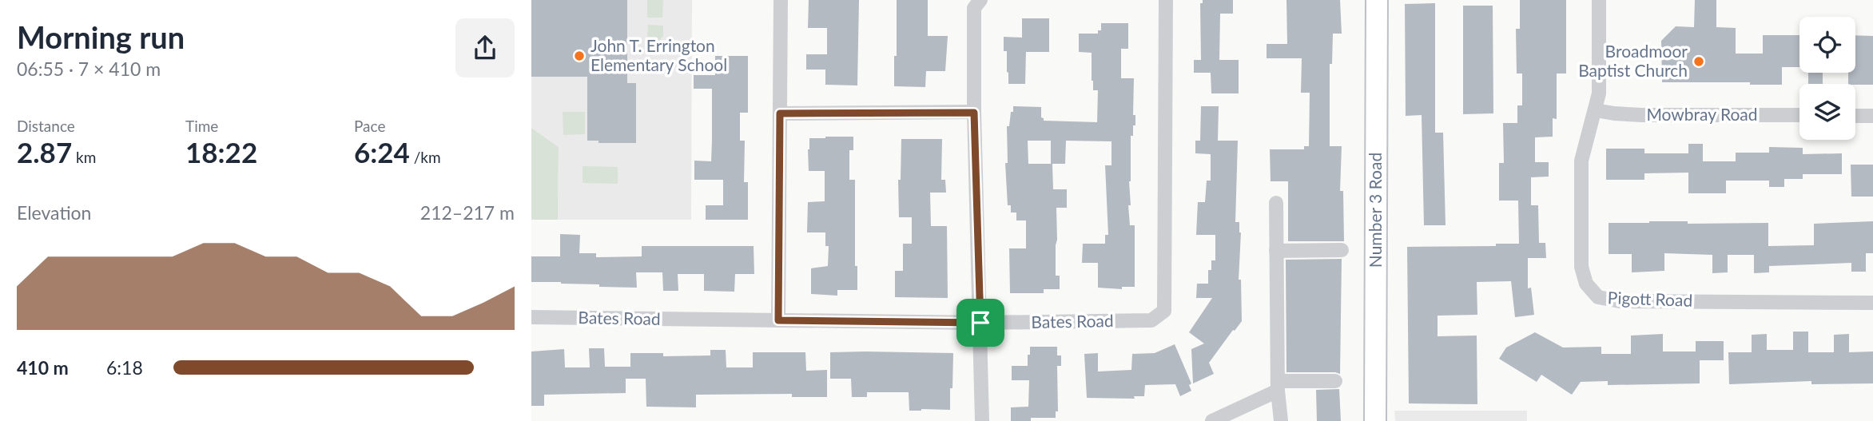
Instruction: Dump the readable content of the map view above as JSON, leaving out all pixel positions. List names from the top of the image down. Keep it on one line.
{"streets":{"main road":["Number 3 Road"],"street":["Mowbray Road","Pigott Road","Bates Road"]},"crossings":[["Mowbray Road","Pigott Road"]],"places":["John T. Errington Elementary School","Broadmoor Baptist Church"],"page":{"heading":["Morning run","06:55 · 7 × 410 m"],"stats":[["Distance","2.87 km"],["Time","18:22"],["Pace","6:24 /km"]],"chart":["Elevation","212–217 m"],"list":[{"name":"410 m","note":"6:18"}]}}
